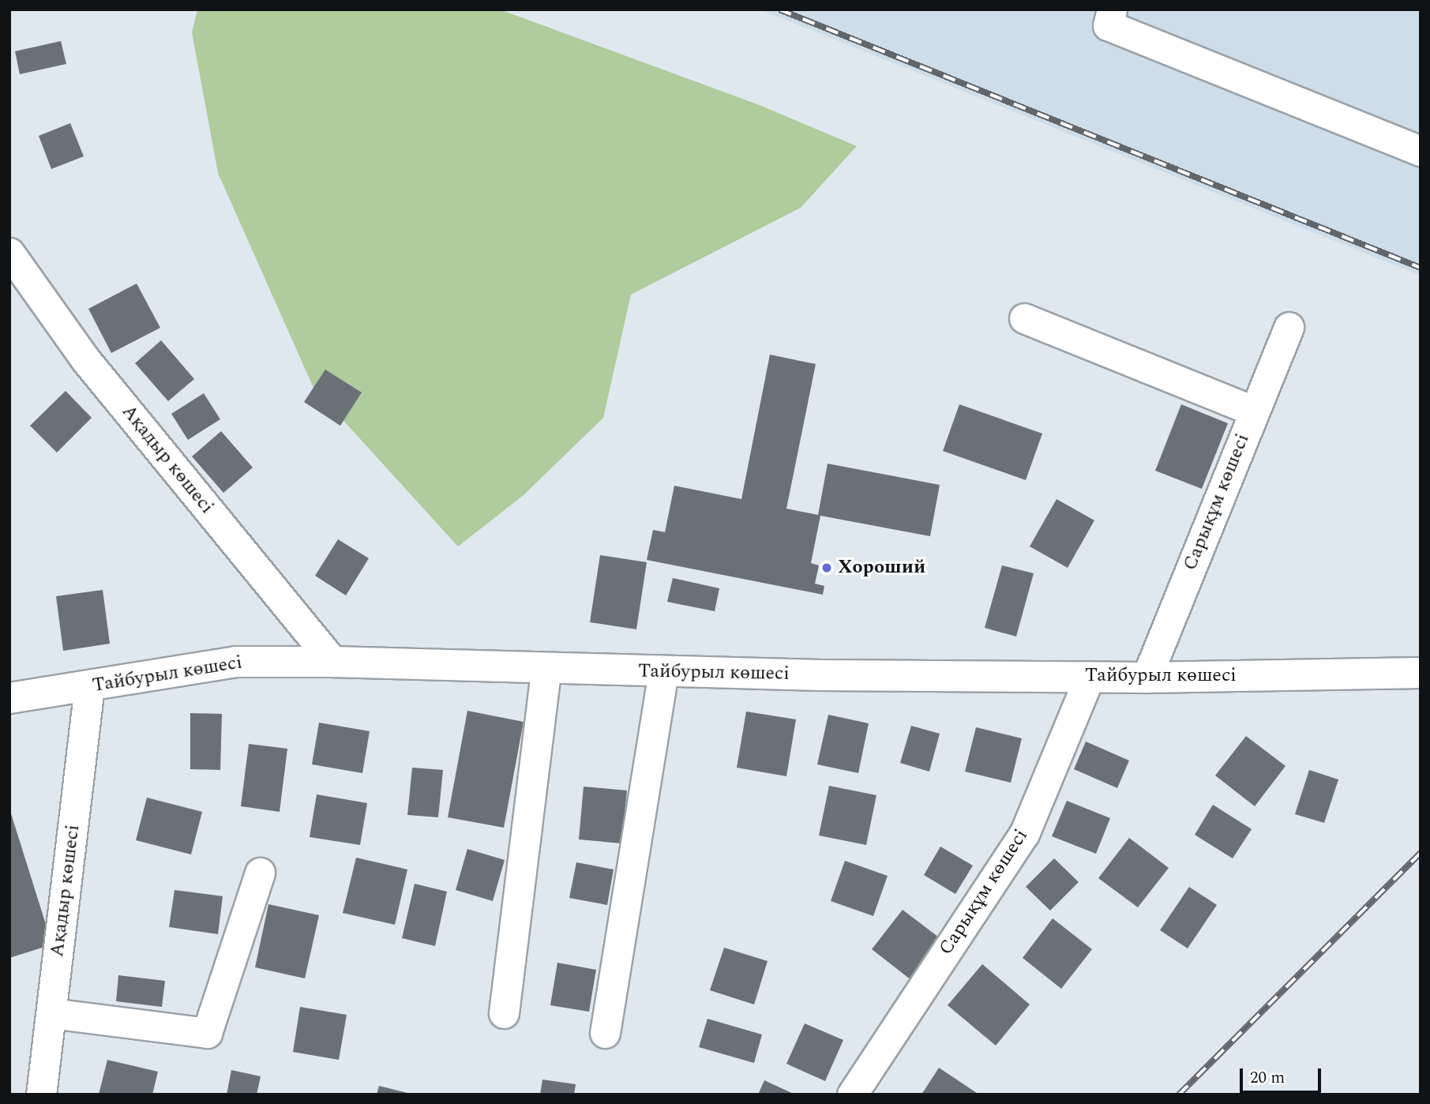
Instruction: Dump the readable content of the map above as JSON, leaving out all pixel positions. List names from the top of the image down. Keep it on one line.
{"streets":{"main road":["Тайбурыл көшесі"],"street":["Ақадыр көшесі","Сарықұм көшесі"]},"crossings":[["Ақадыр көшесі","Тайбурыл көшесі"],["Сарықұм көшесі","Тайбурыл көшесі"]],"places":["Хороший"],"scale_bar":"20 m"}
